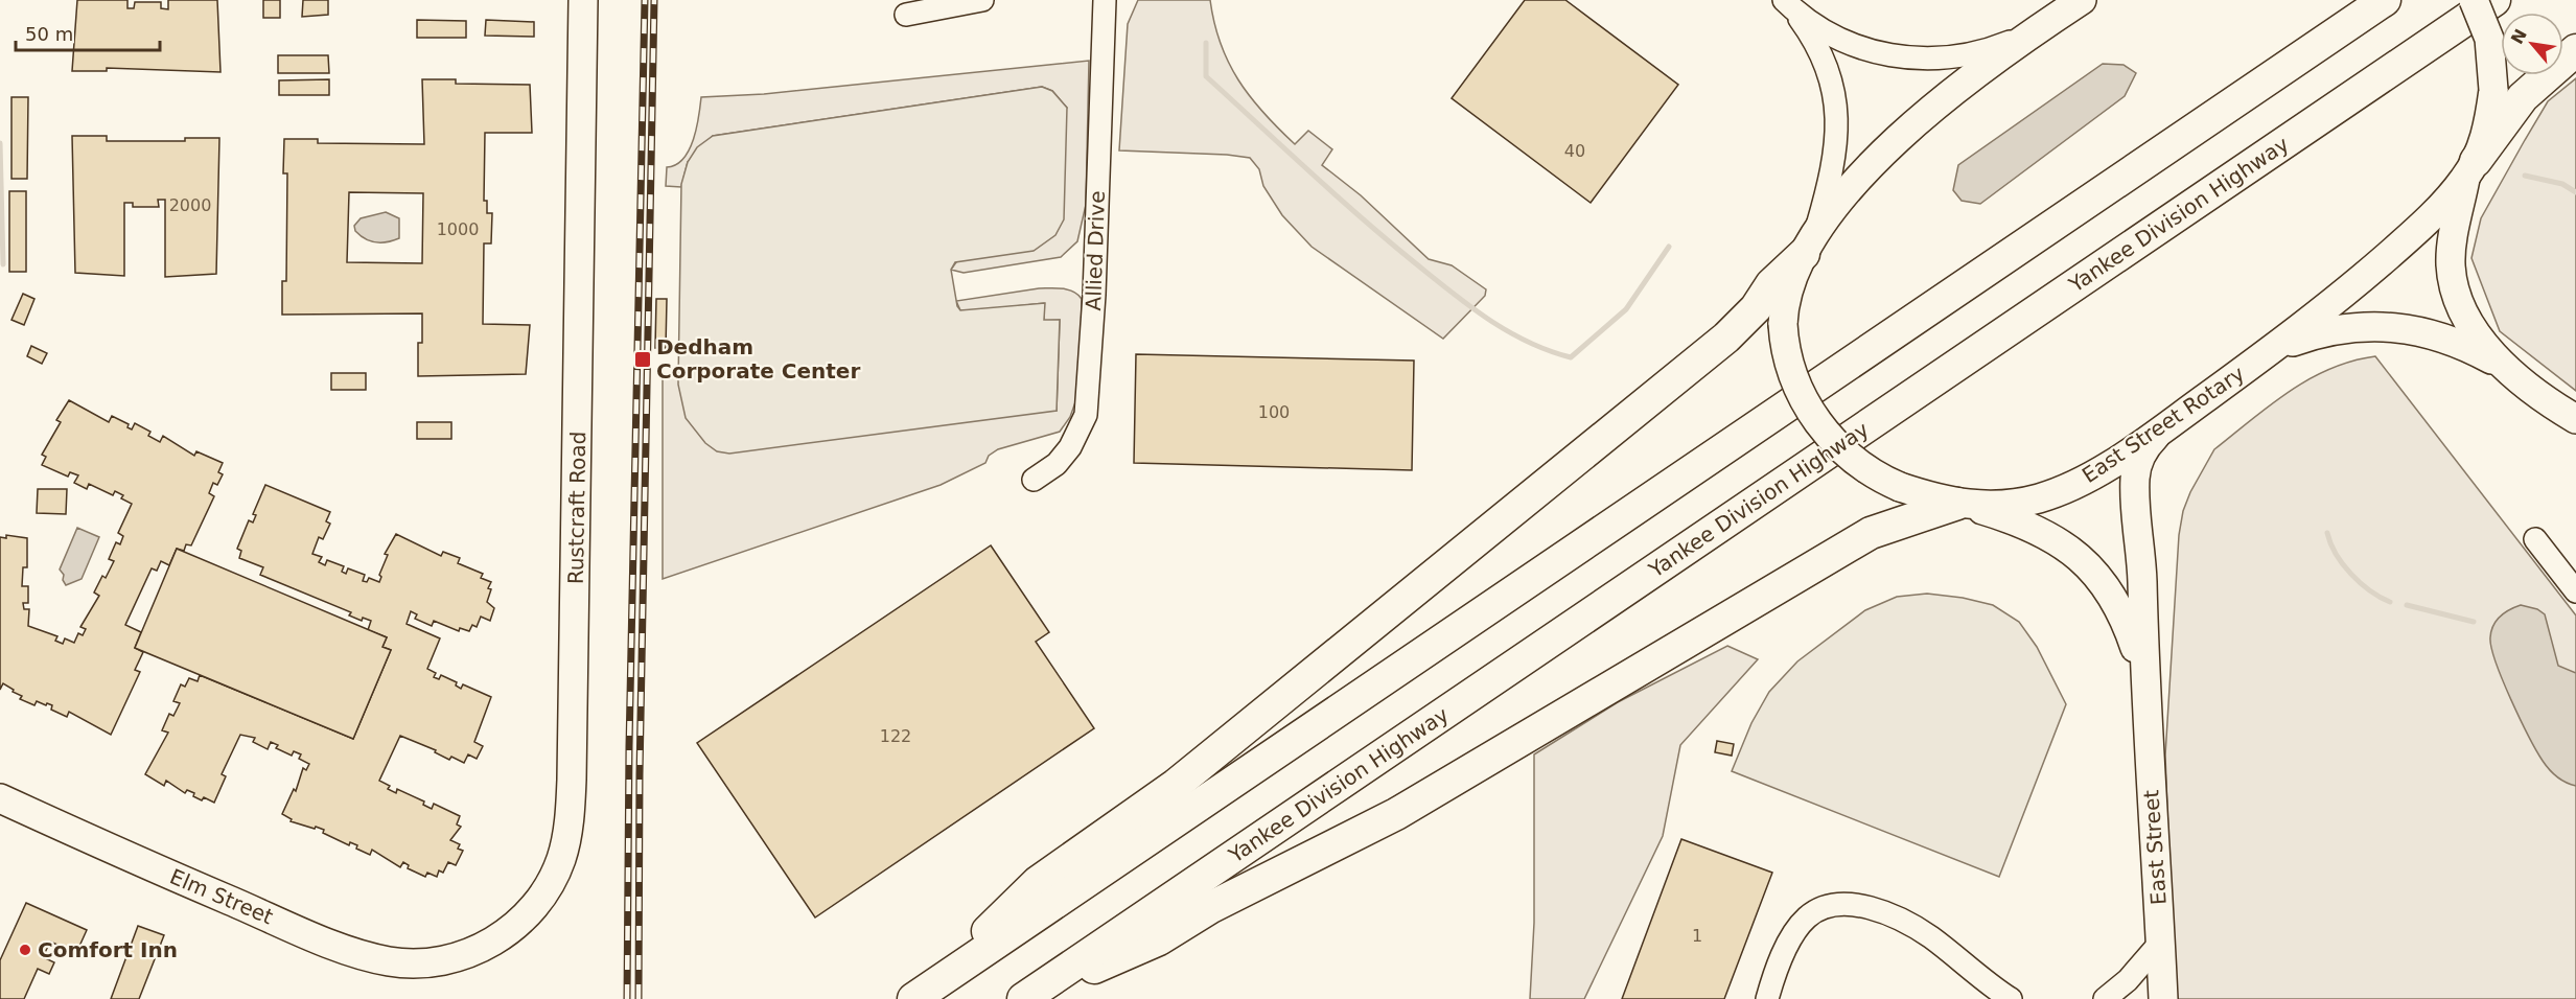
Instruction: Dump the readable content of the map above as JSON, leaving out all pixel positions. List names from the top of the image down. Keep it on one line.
{"streets":{"highway":["Yankee Division Highway"],"main road":["East Street Rotary","Rustcraft Road","East Street","Elm Street"],"street":["Allied Drive"]},"crossings":[["East Street Rotary","East Street"],["Rustcraft Road","Elm Street"]],"places":{"transit":["Dedham Corporate Center"],"other":["Comfort Inn"]},"house_numbers":["40","2000","1000","100","122","1"],"scale_bar":"50 m","north":"top left"}
